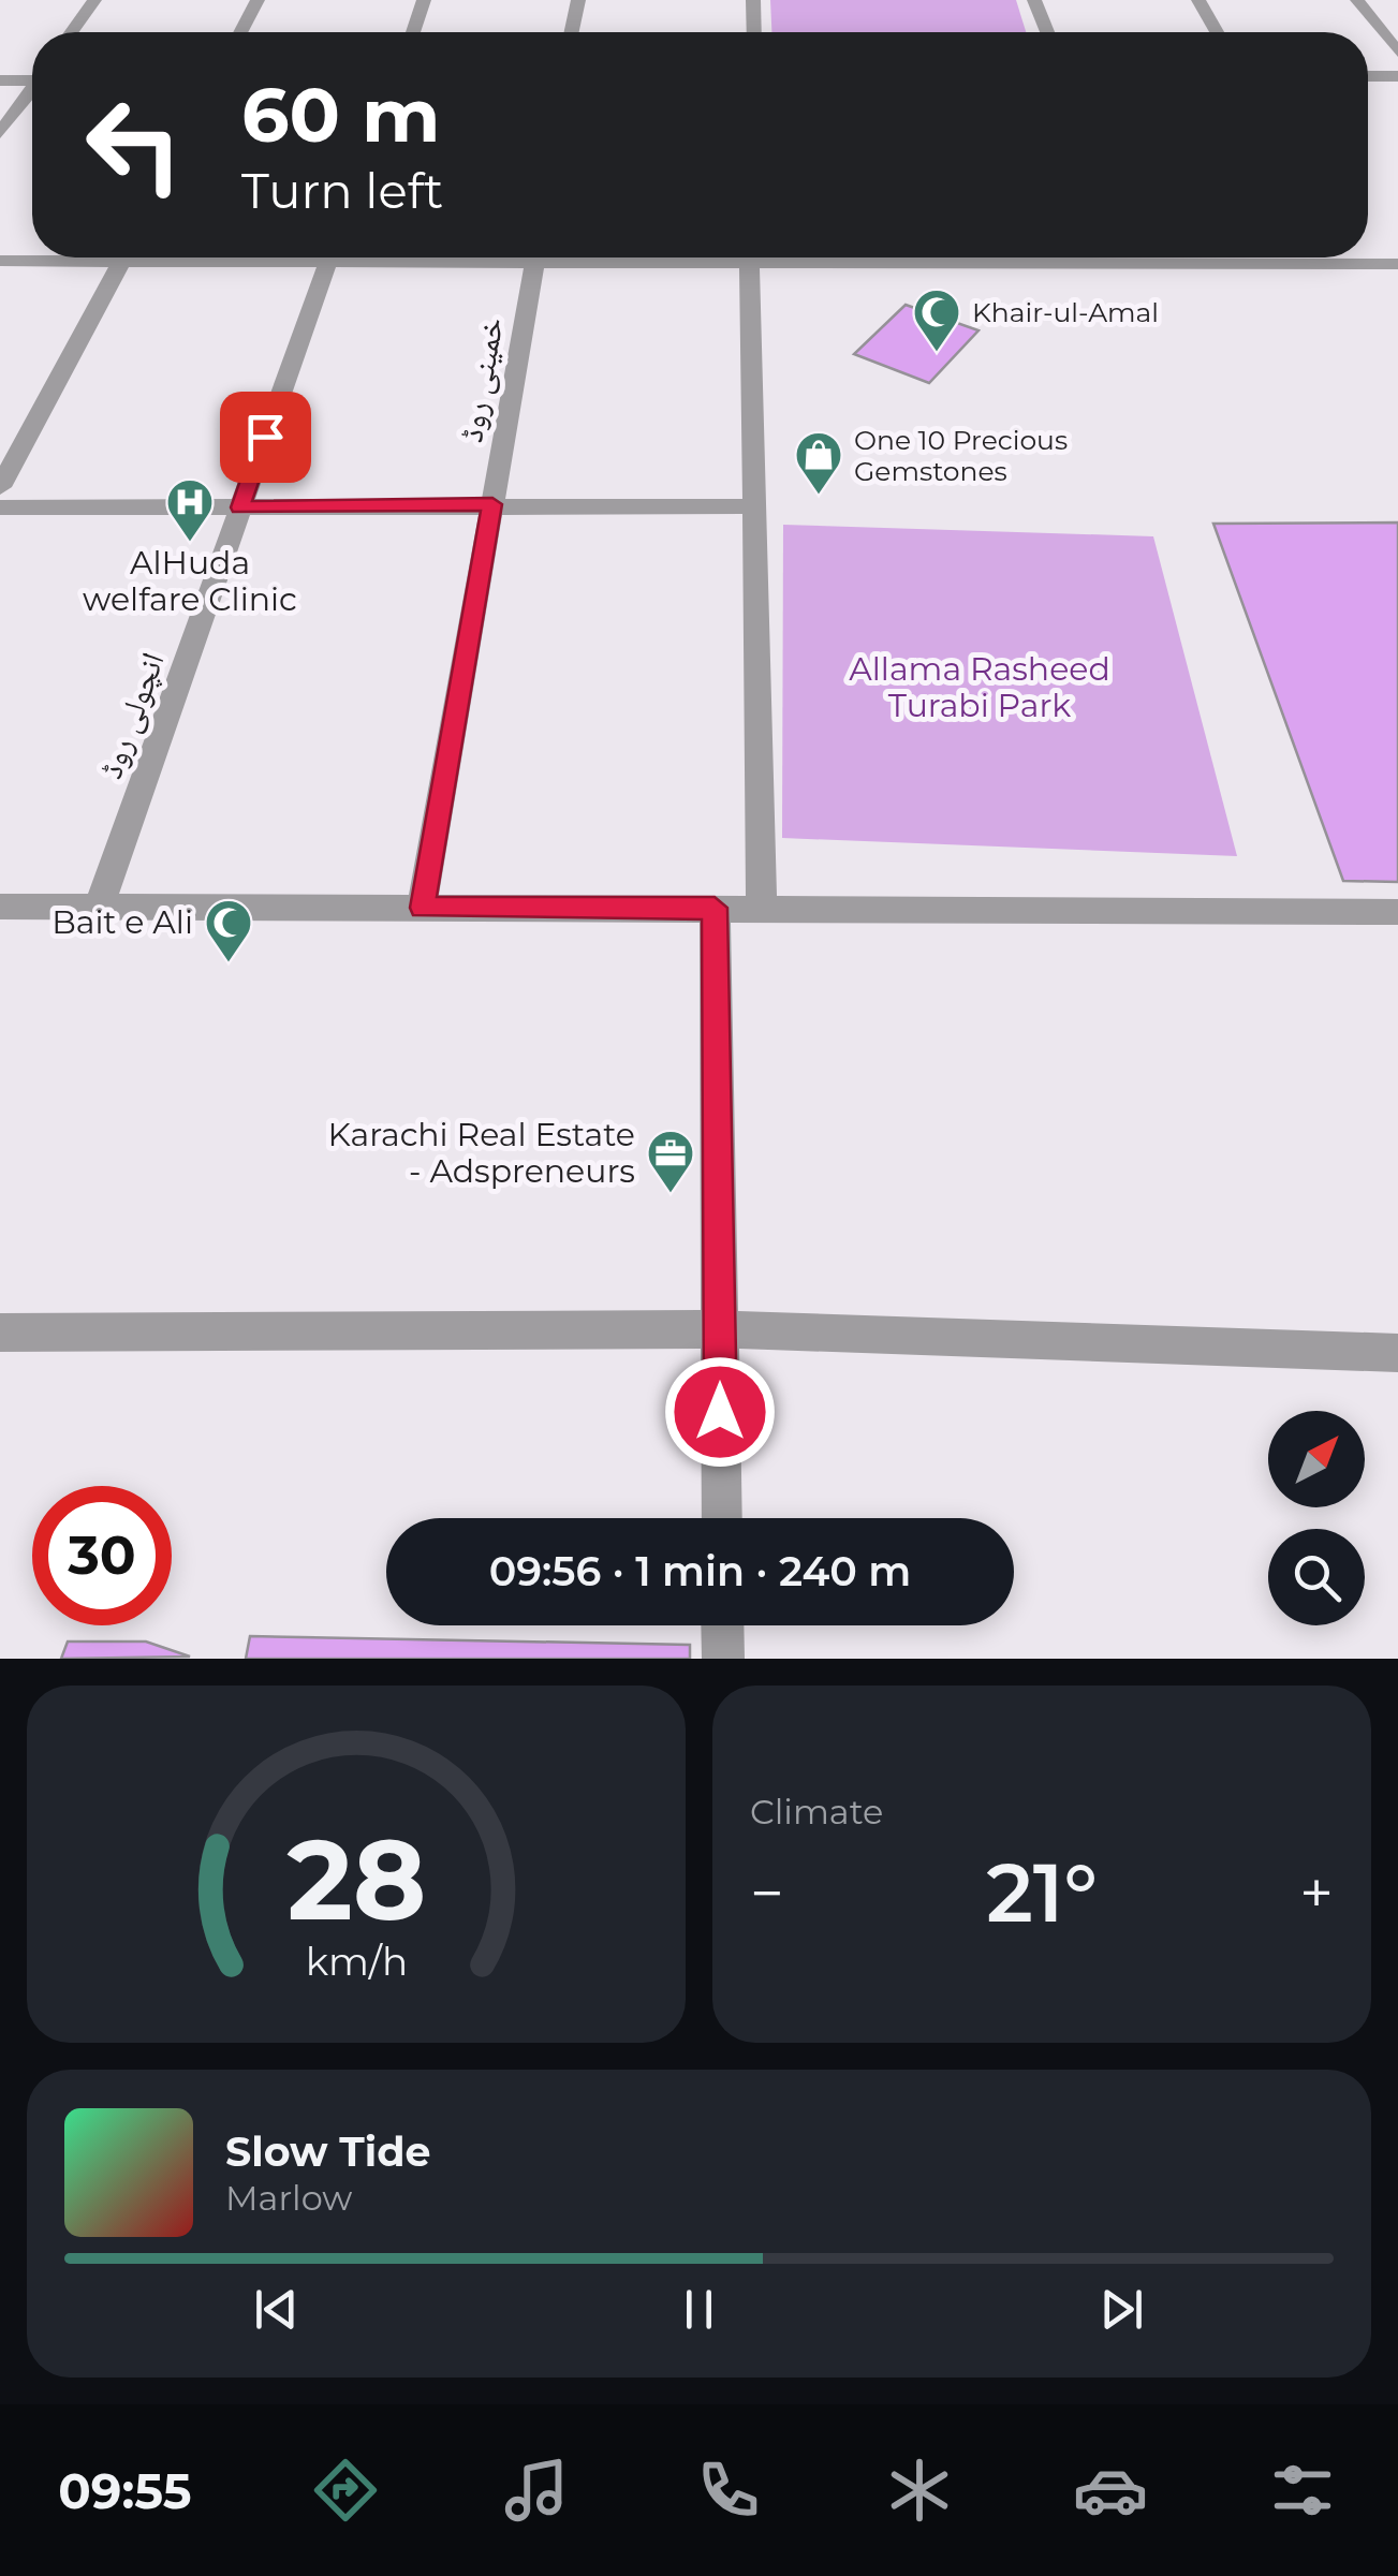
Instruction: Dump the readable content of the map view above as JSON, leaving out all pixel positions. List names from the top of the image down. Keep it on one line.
{"streets":{"street":["خمینی روڈ","انچولی روڈ"]},"parks":["Allama Rasheed Turabi Park"],"places":{"mosque":["Khair-ul-Amal","Bait e Ali"],"shop":["One 10 Precious Gemstones"],"hospital":["AlHuda welfare Clinic"],"office":["Karachi Real Estate - Adspreneurs"]},"north":"top right","page":{"turn":["60 m","Turn left"],"limit":"30","trip":"09:56 · 1 min · 240 m","tile":"Climate","heat":["−","21°","+"],"song":["Slow Tide","Marlow"],"tabs":"09:55","gauge":["28","km/h"]}}
